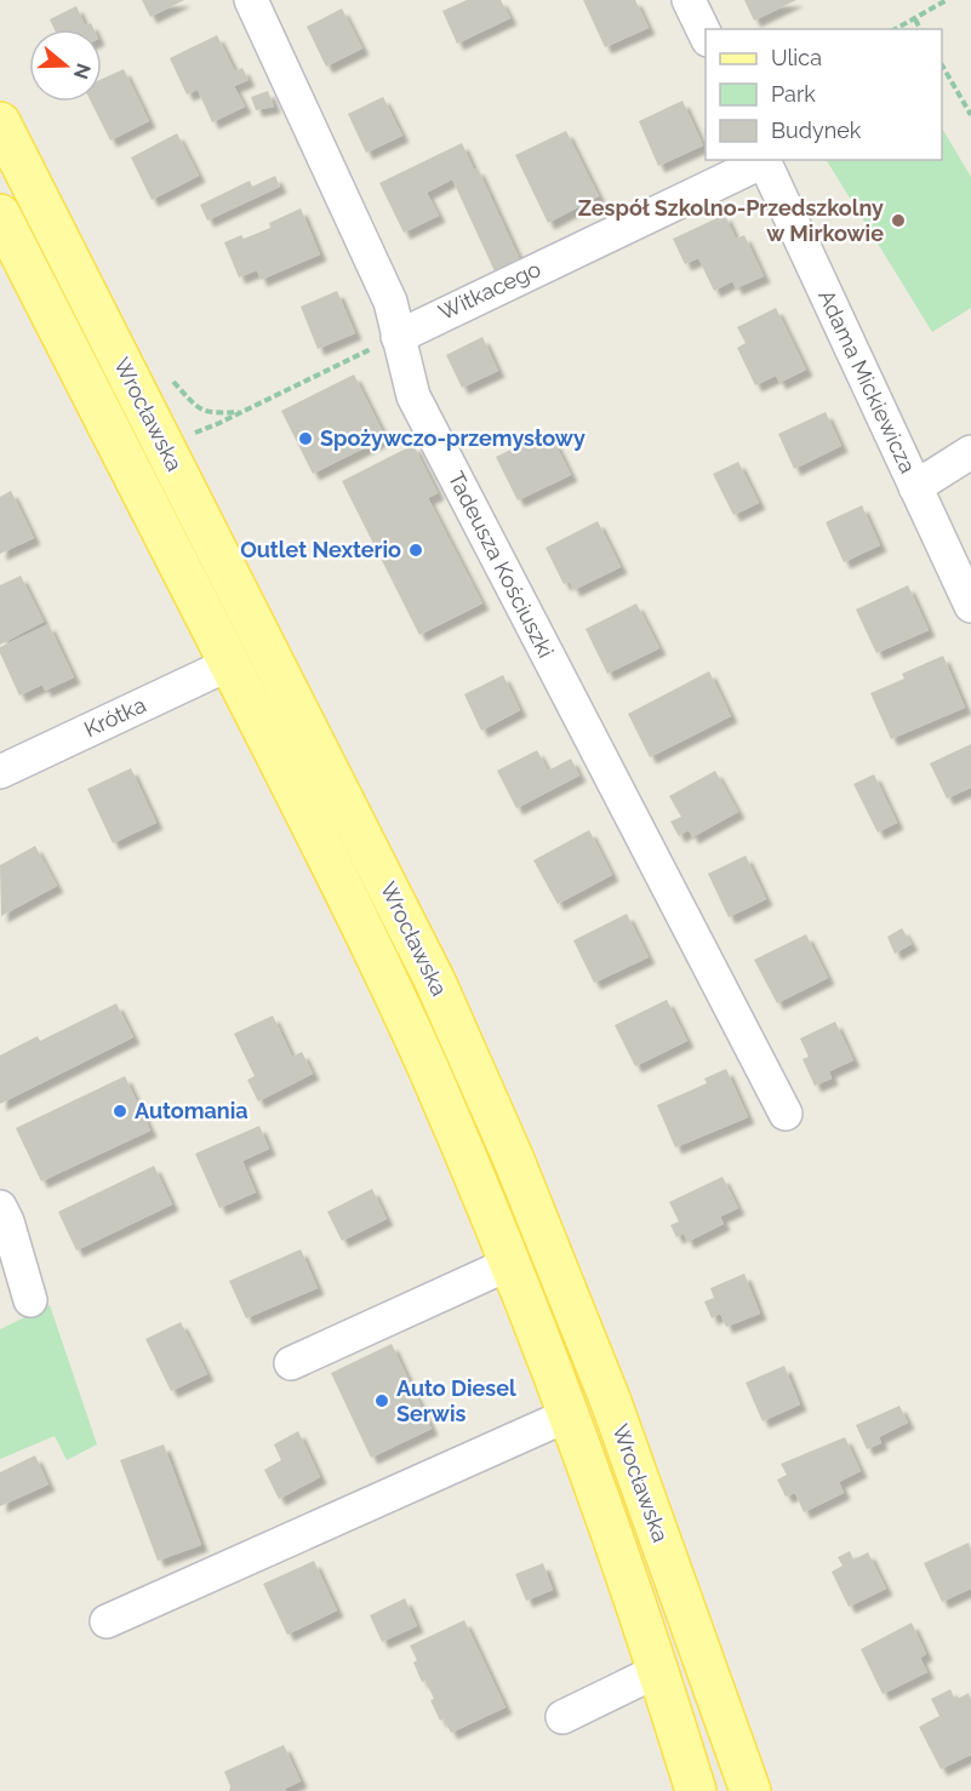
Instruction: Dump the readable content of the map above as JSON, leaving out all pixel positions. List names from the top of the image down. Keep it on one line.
{"streets":{"main road":["Wrocławska"],"street":["Witkacego","Adama Mickiewicza","Tadeusza Kościuszki","Krótka"]},"crossings":[["Witkacego","Adama Mickiewicza"],["Witkacego","Tadeusza Kościuszki"],["Wrocławska","Krótka"]],"places":["Zespół Szkolno-Przedszkolny w Mirkowie","Spożywczo-przemysłowy","Outlet Nexterio","Automania","Auto Diesel Serwis"],"legend":["Ulica","Park","Budynek"],"north":"right"}
